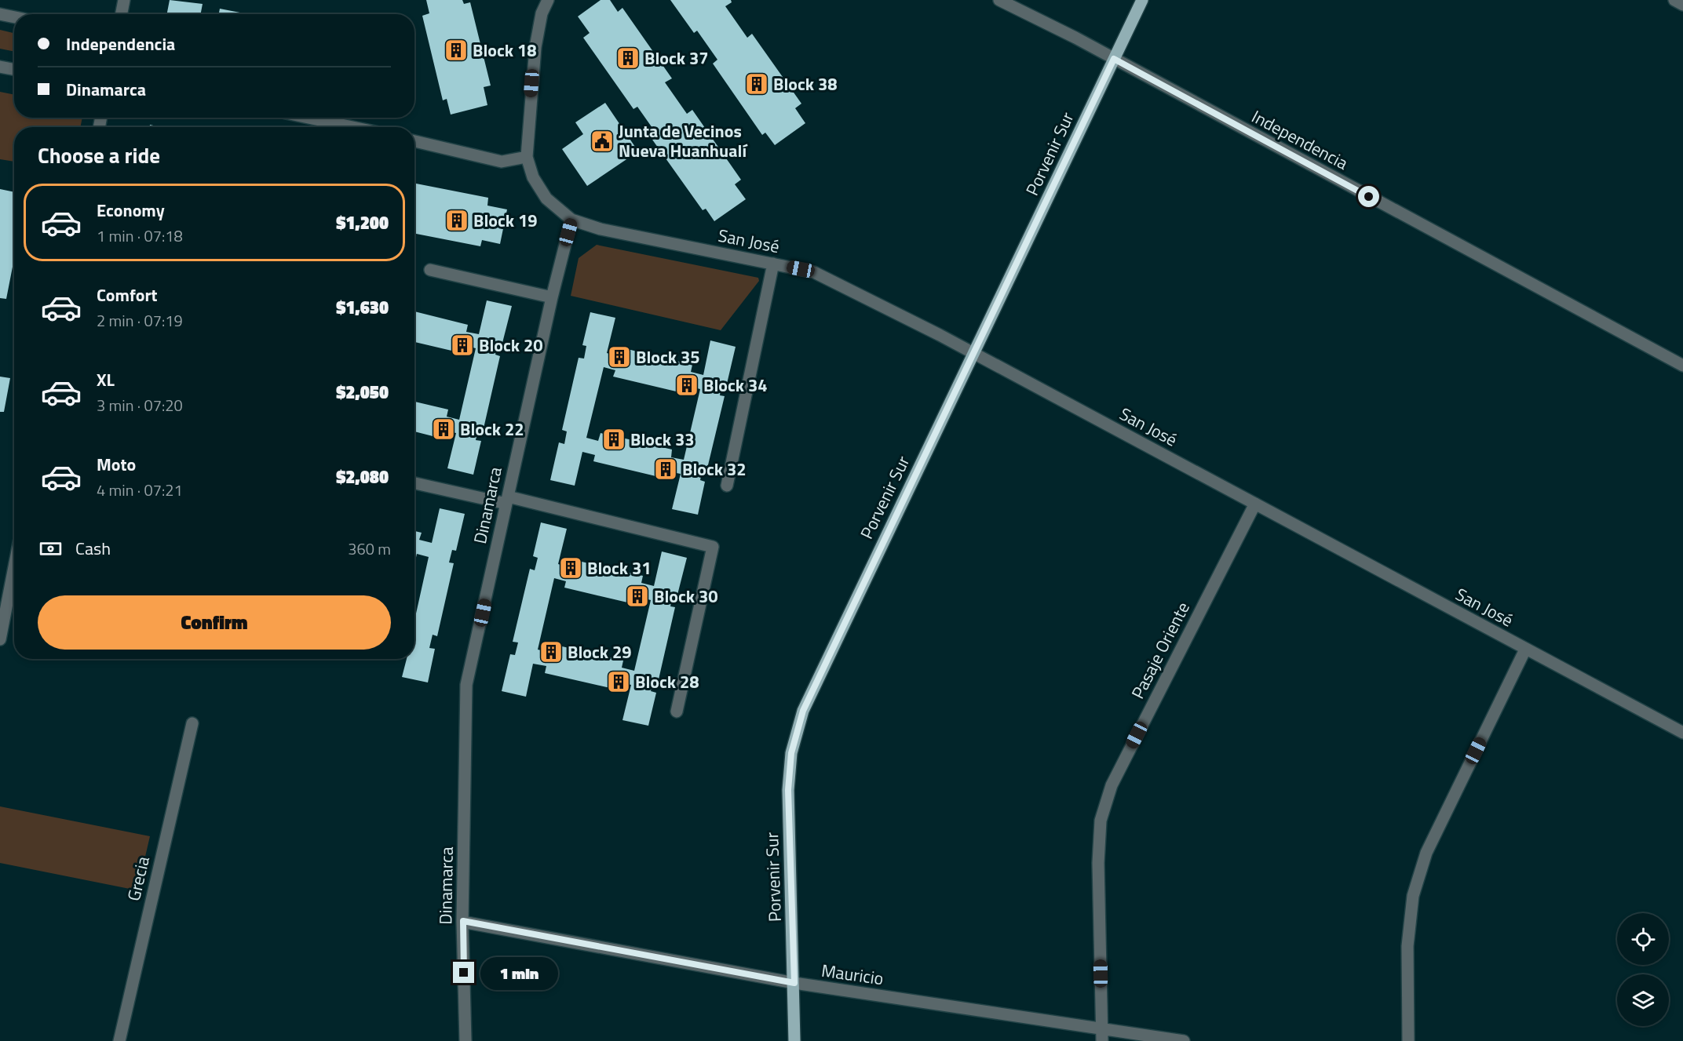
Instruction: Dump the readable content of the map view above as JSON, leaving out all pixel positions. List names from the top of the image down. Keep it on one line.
{"streets":{"main road":["Porvenir Sur"],"street":["Independencia","San José","Dinamarca","Pasaje Oriente","Grecia","Mauricio"]},"crossings":[["Independencia","Porvenir Sur"],["Porvenir Sur","San José"],["Porvenir Sur","Mauricio"],["San José","Dinamarca"],["San José","Pasaje Oriente"],["Dinamarca","Mauricio"],["Pasaje Oriente","Mauricio"]],"places":{"building":["Block 18","Block 37","Block 38","Block 19","Block 20","Block 35","Block 34","Block 22","Block 33","Block 32","Block 31","Block 30","Block 29","Block 28"],"public building":["Junta de Vecinos Nueva Huanhualí"]},"page":{"banner":["Independencia","Dinamarca"],"heading":"Choose a ride","list":[{"name":"Economy","note":"1 min · 07:18","value":"$1,200"},{"name":"Comfort","note":"2 min · 07:19","value":"$1,630"},{"name":"XL","note":"3 min · 07:20","value":"$2,050"},{"name":"Moto","note":"4 min · 07:21","value":"$2,080"}],"pay":["Cash","360 m"],"buttons":"Confirm","bubble":"1 min"}}
